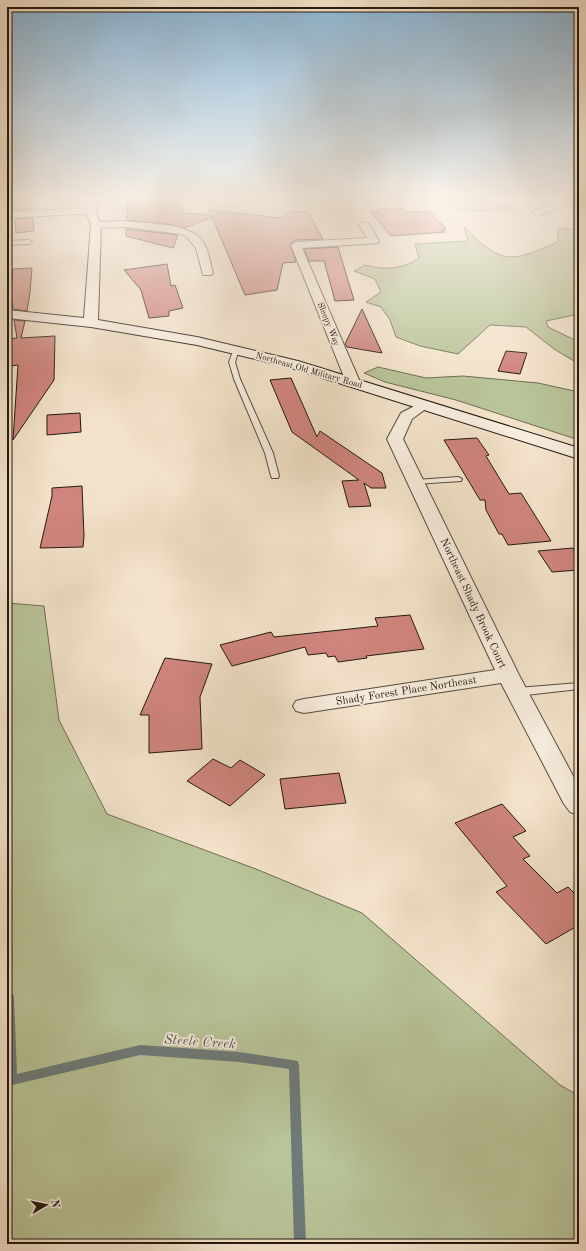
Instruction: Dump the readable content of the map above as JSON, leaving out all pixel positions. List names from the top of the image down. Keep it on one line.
{"streets":{"street":["Sleepy Way","Northeast Old Military Road","Northeast Shady Brook Court","Shady Forest Place Northeast"]},"crossings":[["Sleepy Way","Northeast Old Military Road"],["Northeast Old Military Road","Northeast Shady Brook Court"],["Northeast Shady Brook Court","Shady Forest Place Northeast"]],"water":["Steele Creek"],"north":"right"}
